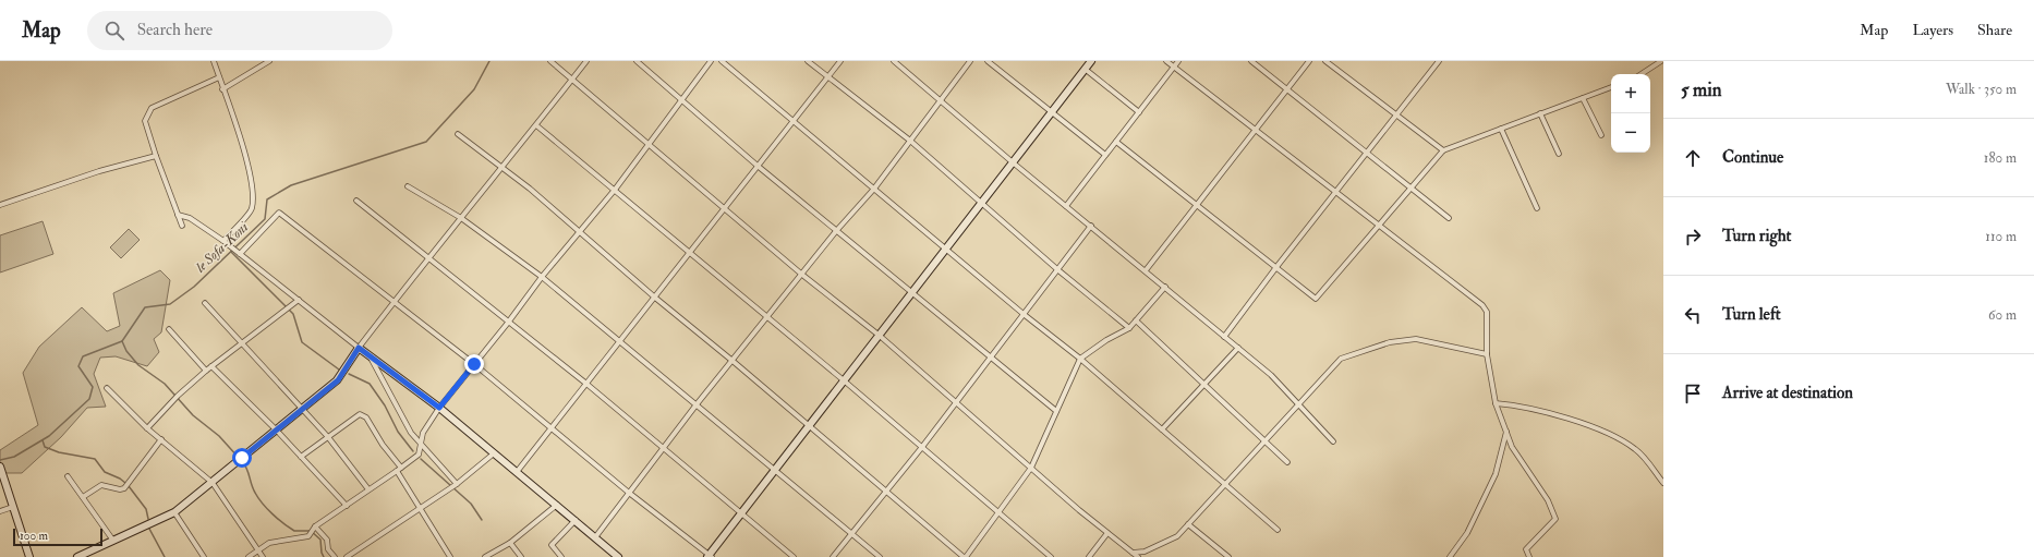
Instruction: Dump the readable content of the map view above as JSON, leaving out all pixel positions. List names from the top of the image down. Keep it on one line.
{"water":["le Sofa-Koni"],"scale_bar":"100 m","page":{"header":"Map","search":"Search here","nav":["Map","Layers","Share"],"heading":["5 min","Walk · 350 m"],"map_buttons":["+","−"],"list":[["Continue","180 m"],["Turn right","110 m"],["Turn left","60 m"],"Arrive at destination"],"scale":"100 m"}}
